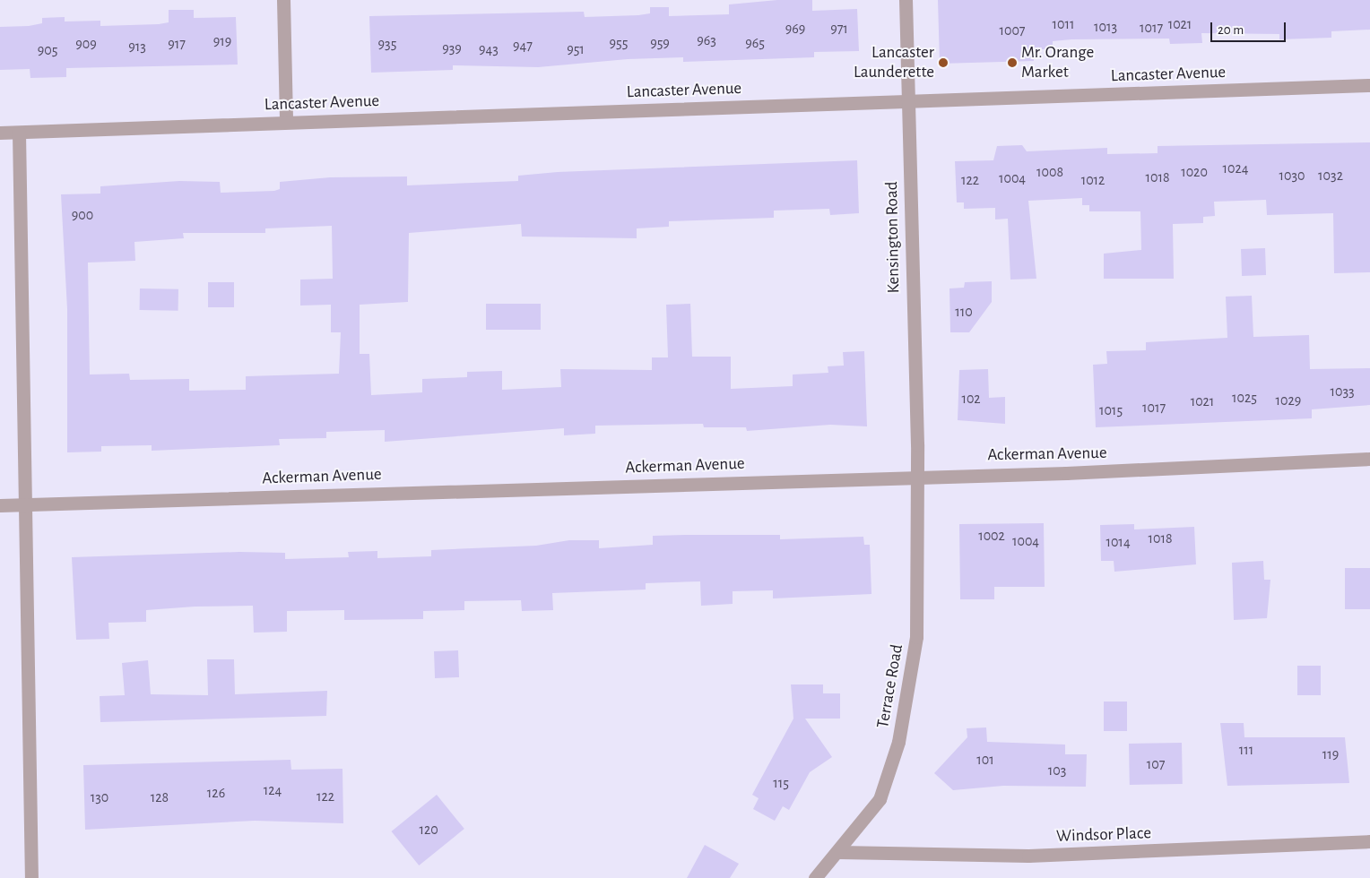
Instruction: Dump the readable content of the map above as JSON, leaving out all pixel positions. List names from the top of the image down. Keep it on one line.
{"streets":{"street":["Lancaster Avenue","Kensington Road","Ackerman Avenue","Terrace Road","Windsor Place"]},"crossings":[["Lancaster Avenue","Kensington Road"],["Kensington Road","Ackerman Avenue"],["Kensington Road","Terrace Road"],["Ackerman Avenue","Terrace Road"],["Terrace Road","Windsor Place"]],"places":["Lancaster Launderette","Mr. Orange Market"],"house_numbers":["1011","1021","1013","1017","969","971","1007","963","919","955","959","965","909","917","935","947","913","939","943","951","905","1024","1008","1020","1030","1032","1018","1004","122","1012","900","110","1033","1025","102","1029","1021","1017","1015","1002","1018","1004","1014","111","119","101","107","103","115","124","126","122","130","128","120"],"scale_bar":"20 m"}
